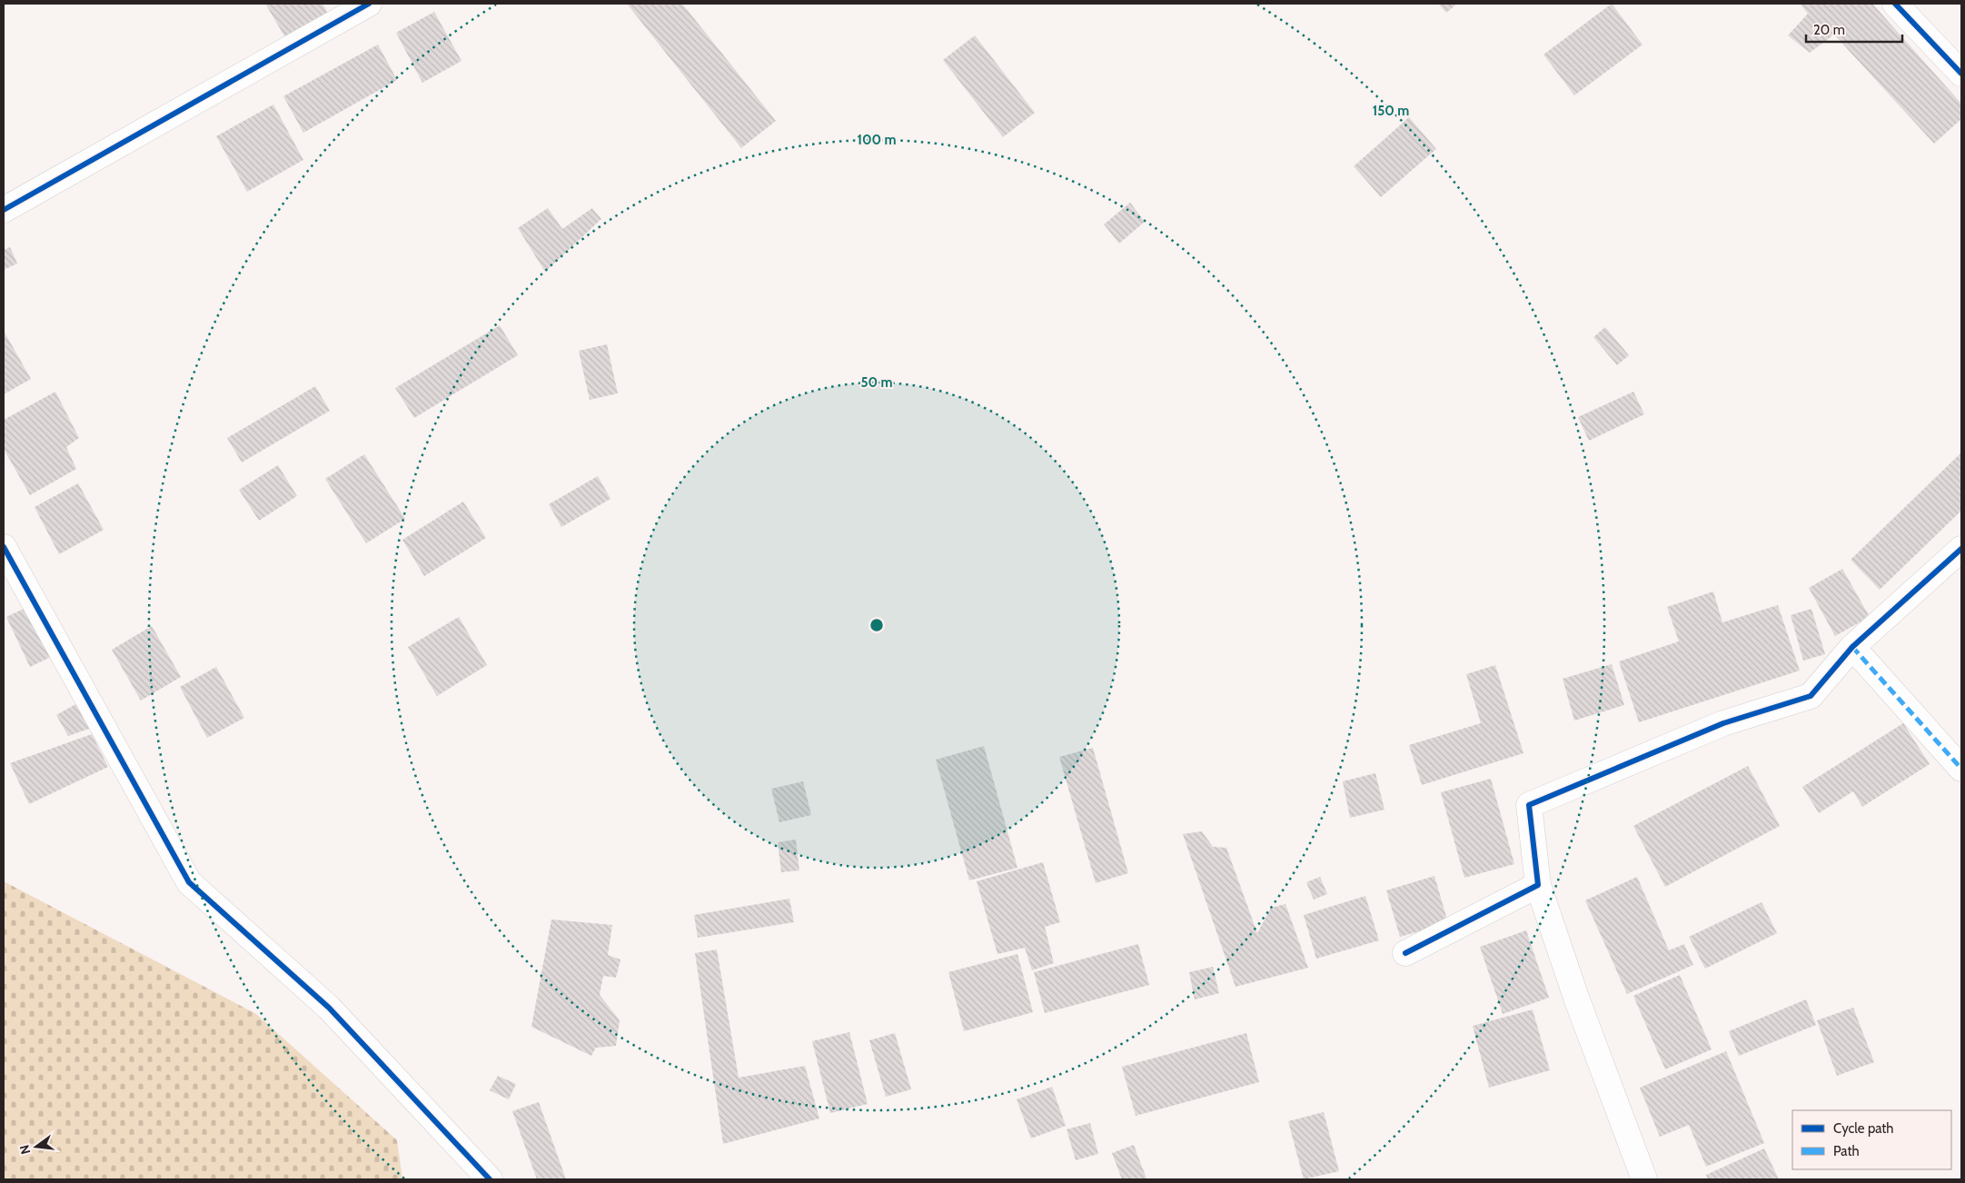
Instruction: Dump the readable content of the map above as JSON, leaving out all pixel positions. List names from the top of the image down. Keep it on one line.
{"legend":["Cycle path","Path"],"scale_bar":"20 m","north":"left","rings":["150 m","100 m","50 m"]}
